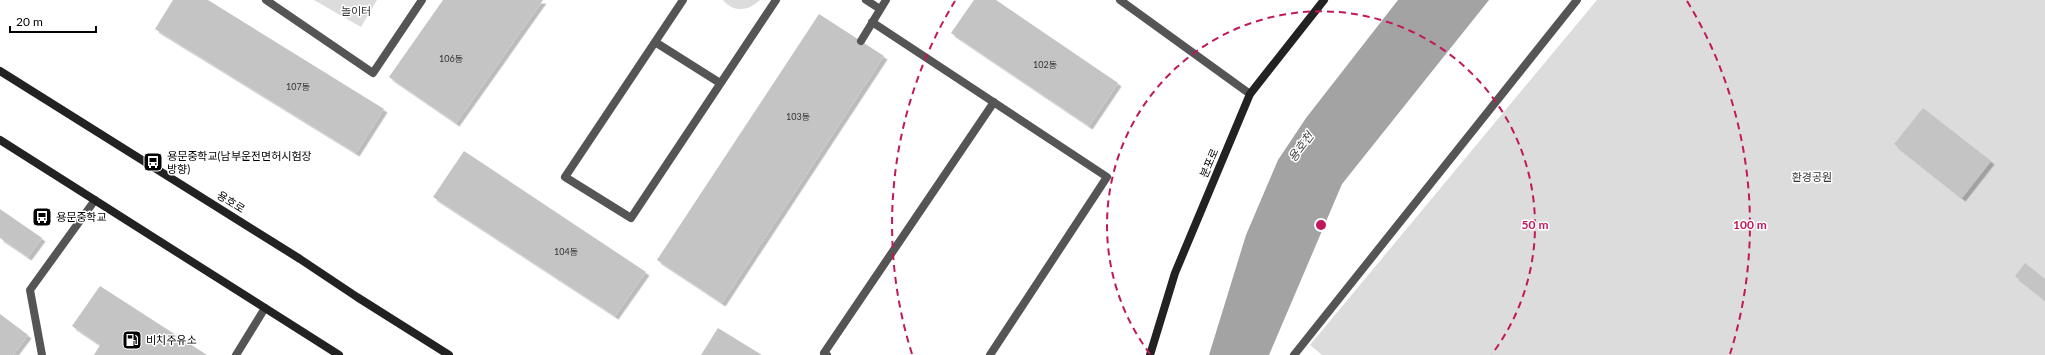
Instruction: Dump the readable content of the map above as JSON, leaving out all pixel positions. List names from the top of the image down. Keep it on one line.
{"streets":{"main road":["분포로","용호로"]},"water":["용호천"],"parks":["놀이터","환경공원"],"places":{"bus stop":["용문중학교(남부운전면허시험장 방향)","용문중학교"],"fuel station":["비치주유소"]},"house_numbers":["106동","102동","107동","103동","104동"],"scale_bar":"20 m","rings":["50 m","100 m"]}
